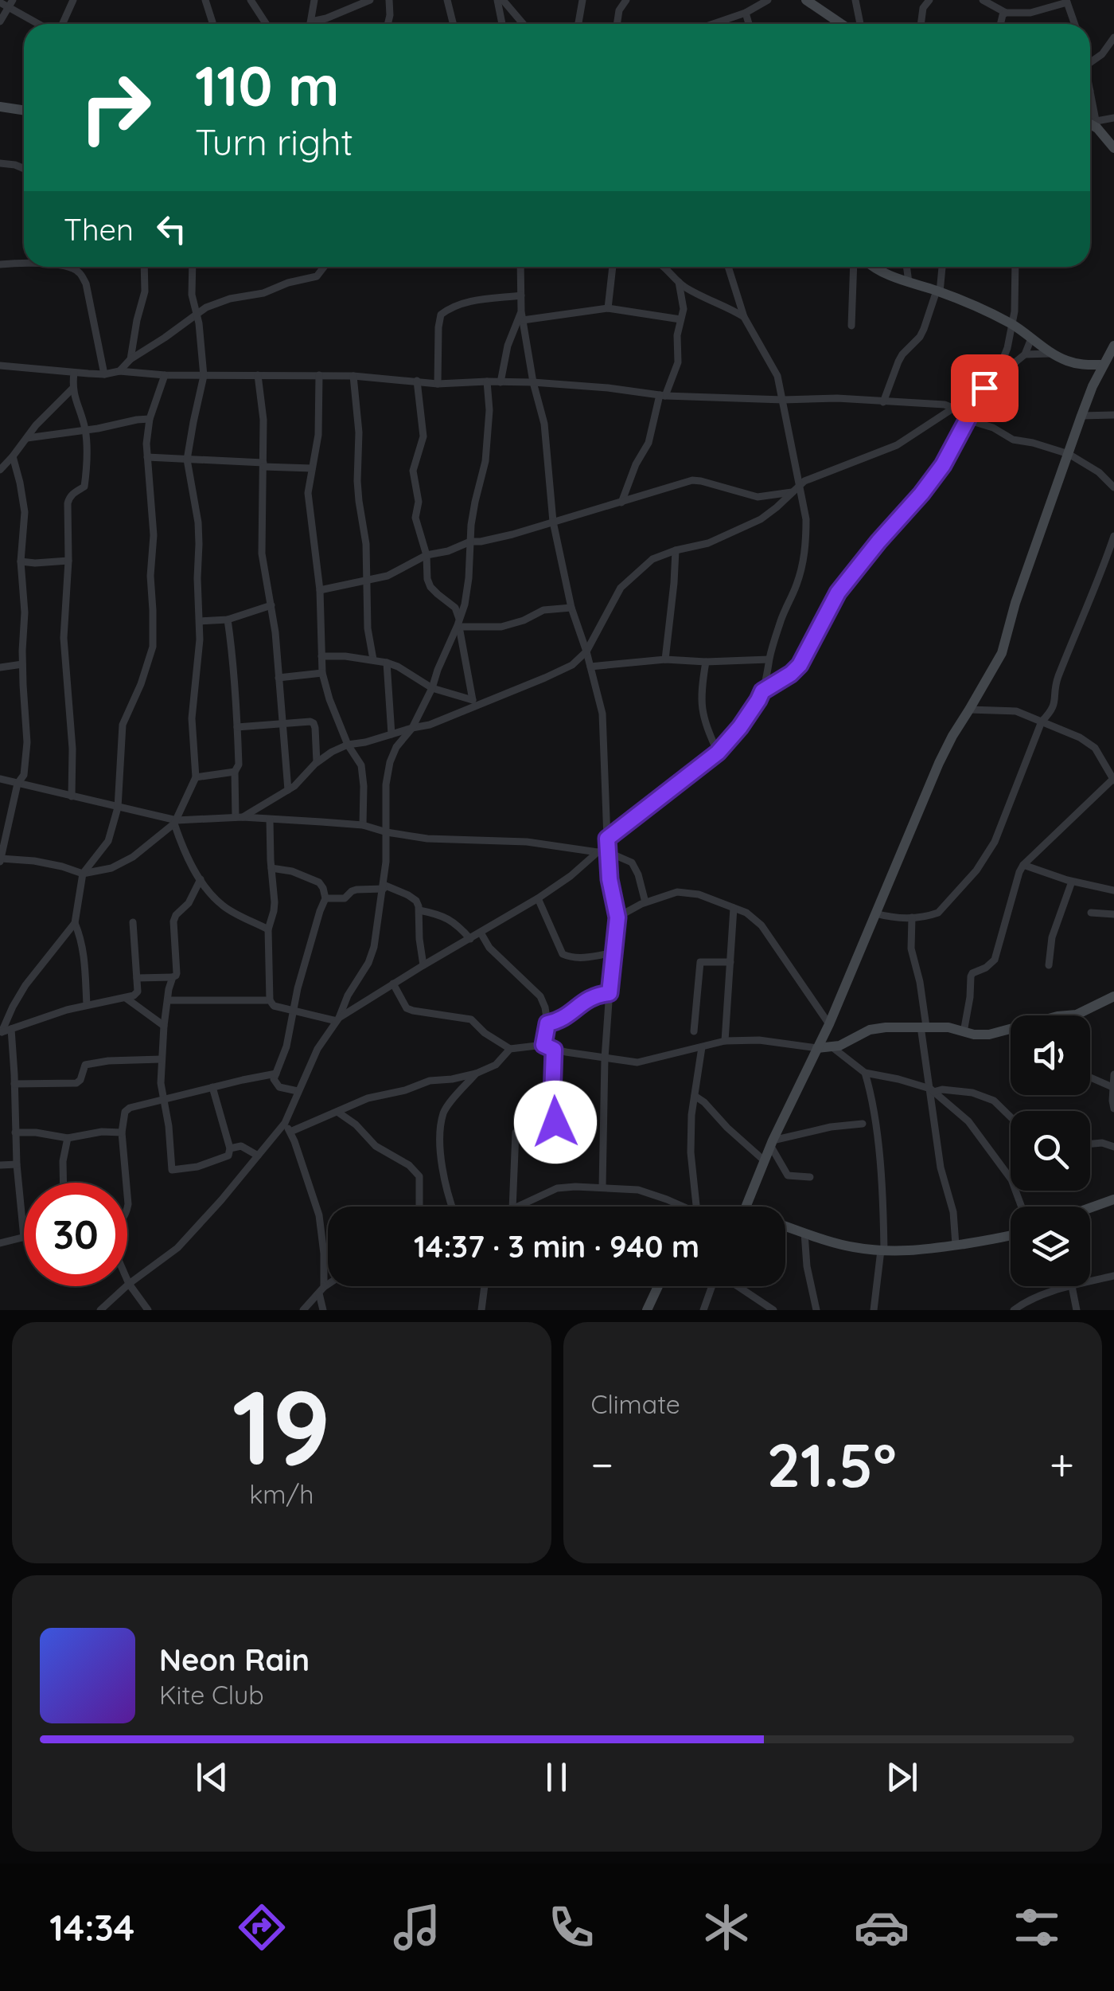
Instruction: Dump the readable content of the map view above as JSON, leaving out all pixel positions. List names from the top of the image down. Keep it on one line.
{"page":{"turn":["110 m","Turn right"],"then":"Then","limit":"30","trip":"14:37 · 3 min · 940 m","tile":[["19","km/h"],"Climate"],"heat":["−","21.5°","+"],"song":["Neon Rain","Kite Club"],"tabs":"14:34"}}
